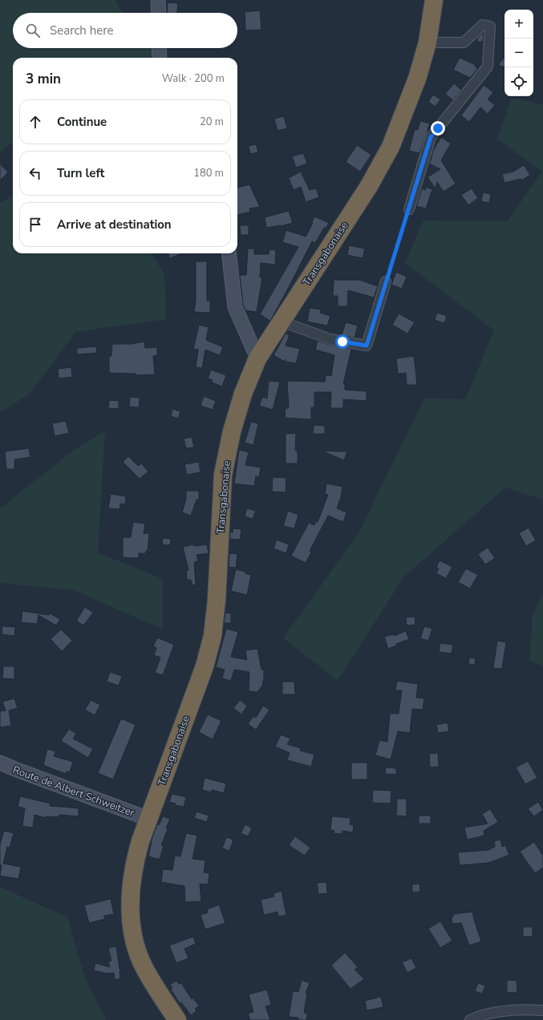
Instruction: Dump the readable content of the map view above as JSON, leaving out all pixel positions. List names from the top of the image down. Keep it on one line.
{"streets":{"highway":["Transgabonaise"],"street":["Route de Albert Schweitzer"]},"crossings":[["Transgabonaise","Route de Albert Schweitzer"]],"page":{"map_buttons":["+","−"],"search":"Search here","heading":["3 min","Walk · 200 m"],"list":[["Continue","20 m"],["Turn left","180 m"],"Arrive at destination"]}}
